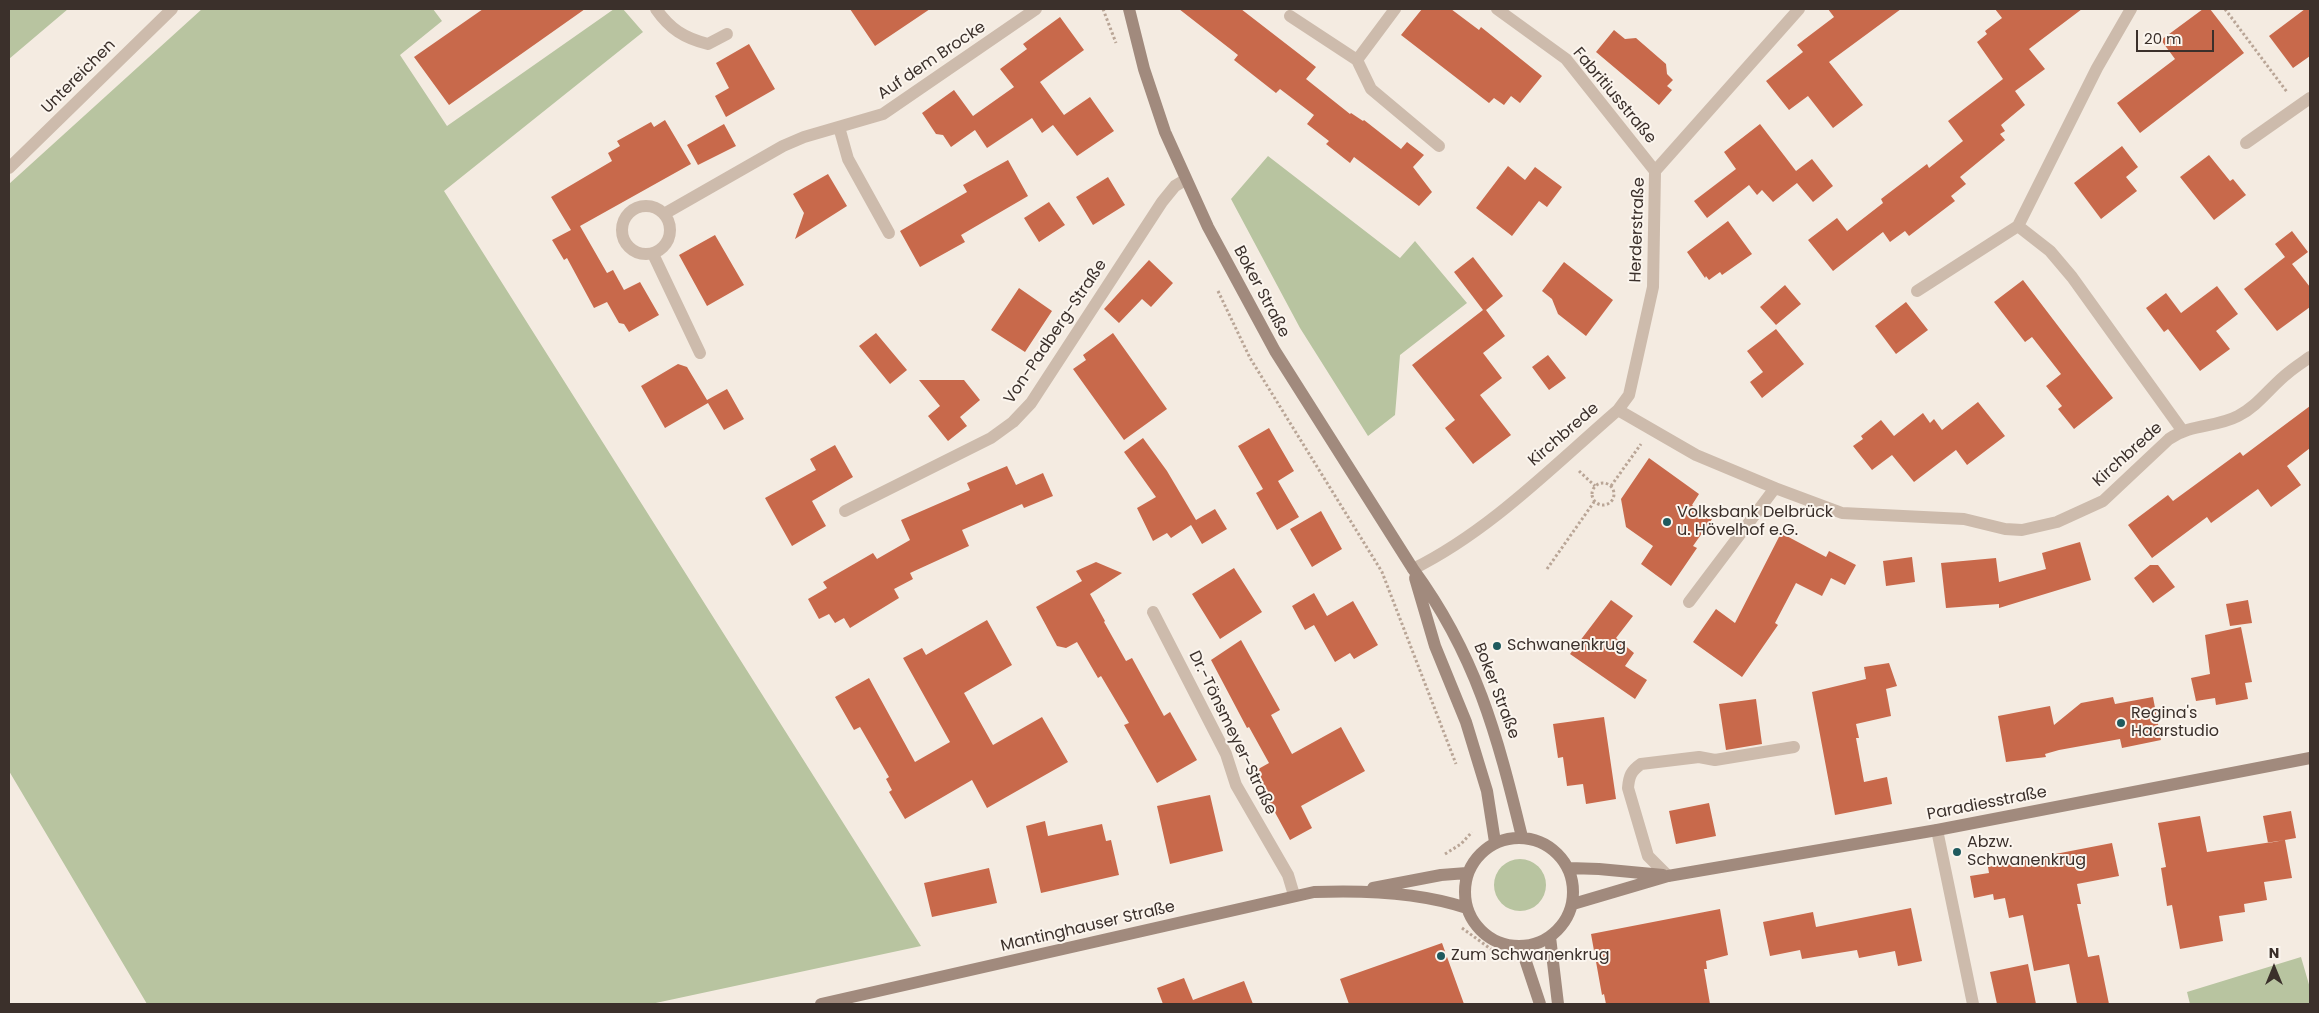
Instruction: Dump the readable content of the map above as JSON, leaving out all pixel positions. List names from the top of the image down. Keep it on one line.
{"streets":{"main road":["Boker Straße","Paradiesstraße","Mantinghauser Straße"],"street":["Auf dem Brocke","Untereichen","Fabritiusstraße","Herderstraße","Von-Padberg-Straße","Kirchbrede","Dr.-Tönsmeyer-Straße"]},"crossings":[["Fabritiusstraße","Herderstraße"],["Herderstraße","Kirchbrede"],["Boker Straße","Von-Padberg-Straße"],["Boker Straße","Kirchbrede"],["Boker Straße","Paradiesstraße"],["Boker Straße","Mantinghauser Straße"],["Dr.-Tönsmeyer-Straße","Mantinghauser Straße"],["Paradiesstraße","Mantinghauser Straße"]],"places":["Volksbank Delbrück u. Hövelhof e.G.","Schwanenkrug","Regina's Haarstudio","Abzw. Schwanenkrug","Zum Schwanenkrug"],"scale_bar":"20 m","north":"top"}
